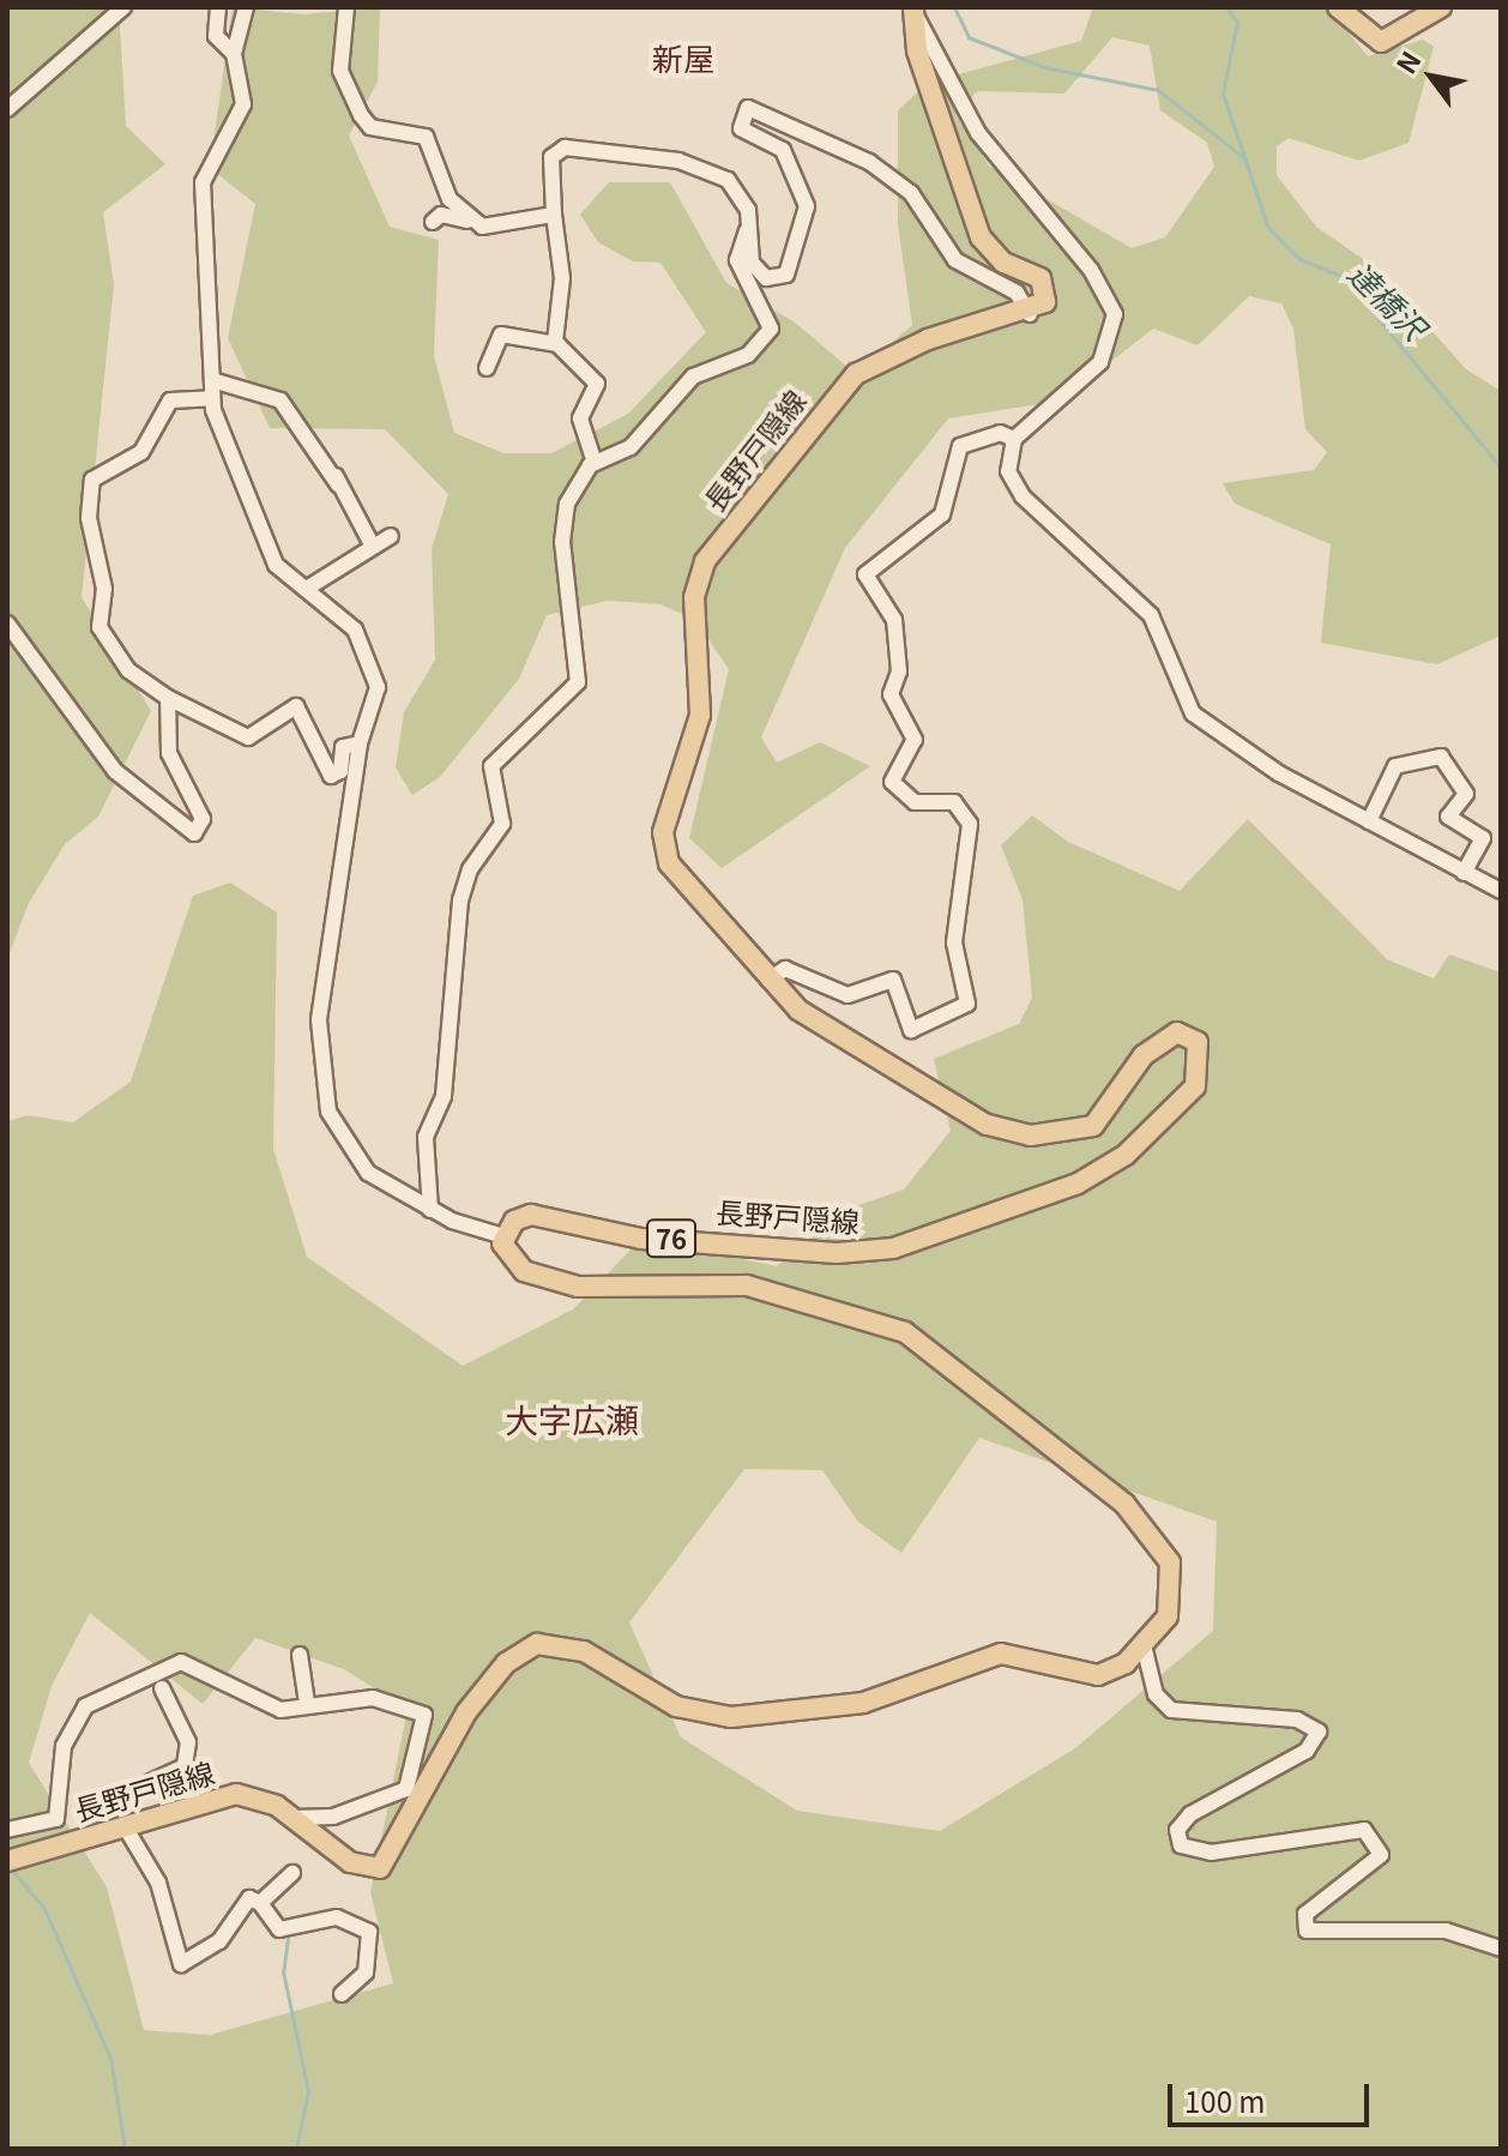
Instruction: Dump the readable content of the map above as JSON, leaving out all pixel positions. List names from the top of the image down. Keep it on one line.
{"streets":{"main road":["長野戸隠線","76"]},"districts":["新屋","大字広瀬"],"water":["達橋沢"],"scale_bar":"100 m","north":"top left"}
